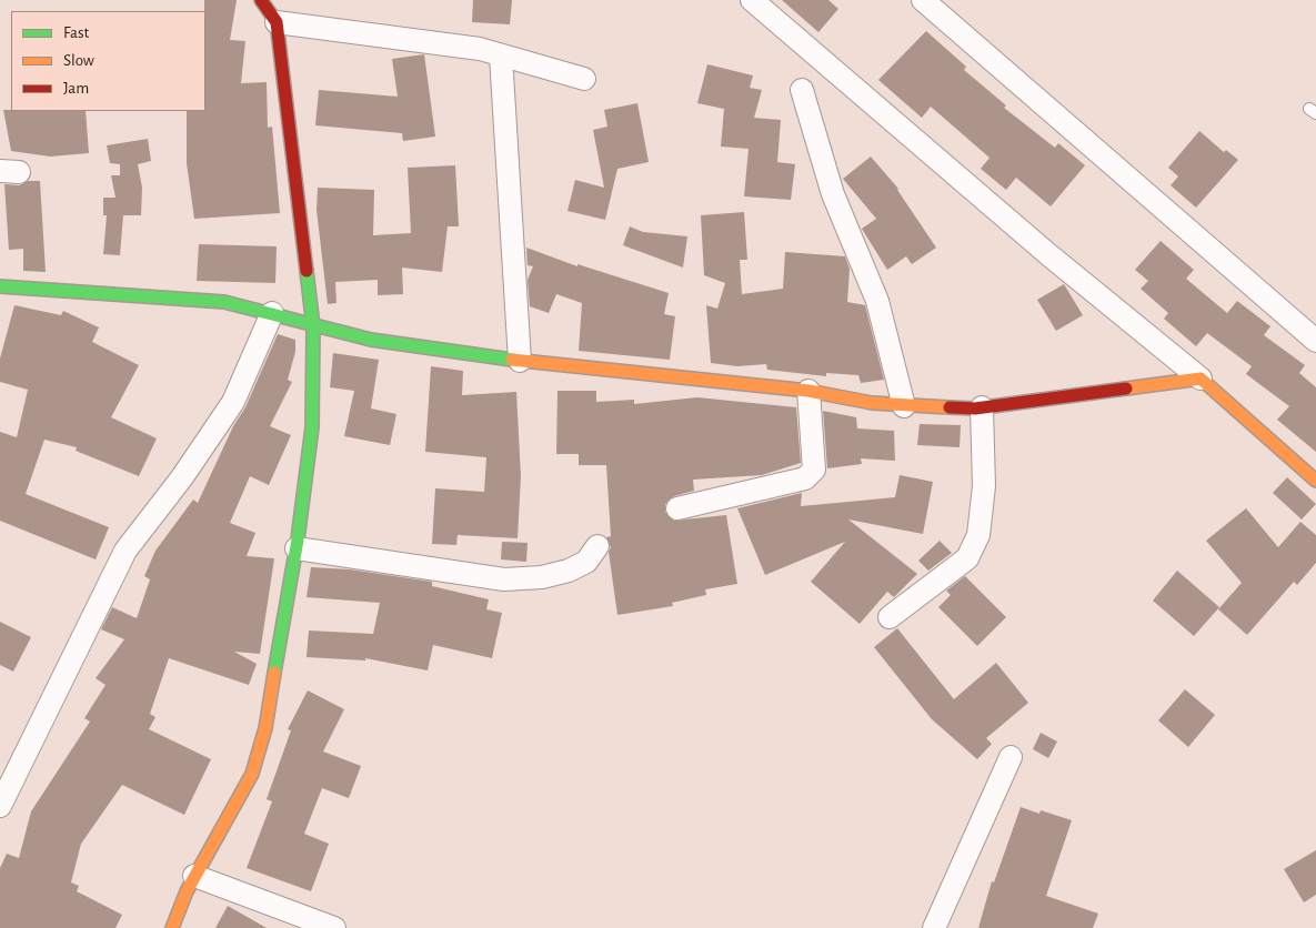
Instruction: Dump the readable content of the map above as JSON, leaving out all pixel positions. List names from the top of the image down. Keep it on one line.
{"legend":["Fast","Slow","Jam"]}
